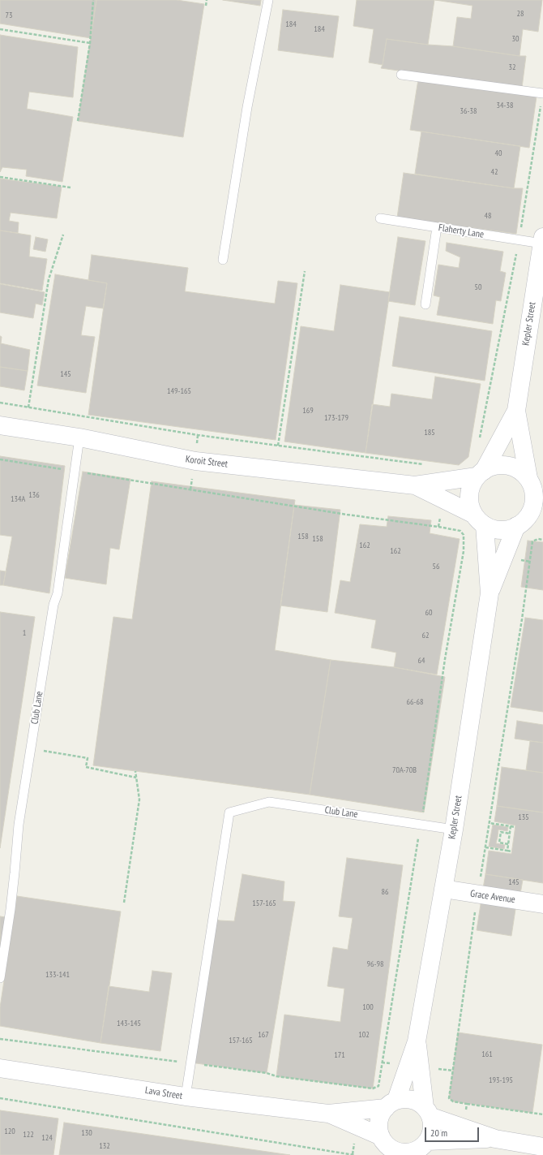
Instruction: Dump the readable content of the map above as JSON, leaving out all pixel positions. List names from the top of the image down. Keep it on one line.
{"streets":{"street":["Kepler Street","Koroit Street","Grace Avenue","Lava Street"],"lane":["Flaherty Lane","Club Lane"]},"crossings":[["Flaherty Lane","Kepler Street"],["Kepler Street","Koroit Street"],["Kepler Street","Club Lane"],["Kepler Street","Grace Avenue"],["Kepler Street","Lava Street"],["Koroit Street","Club Lane"]],"house_numbers":["28","73","184","184","30","32","34-38","36-38","40","42","48","50","145","149-165","169","173-179","185","136","134A","158","158","162","162","56","60","1","62","64","66-68","70A-70B","135","145","86","157-165","96-98","133-141","100","143-145","167","102","157-165","161","171","193-195","120","130","122","124","132"],"scale_bar":"20 m"}
